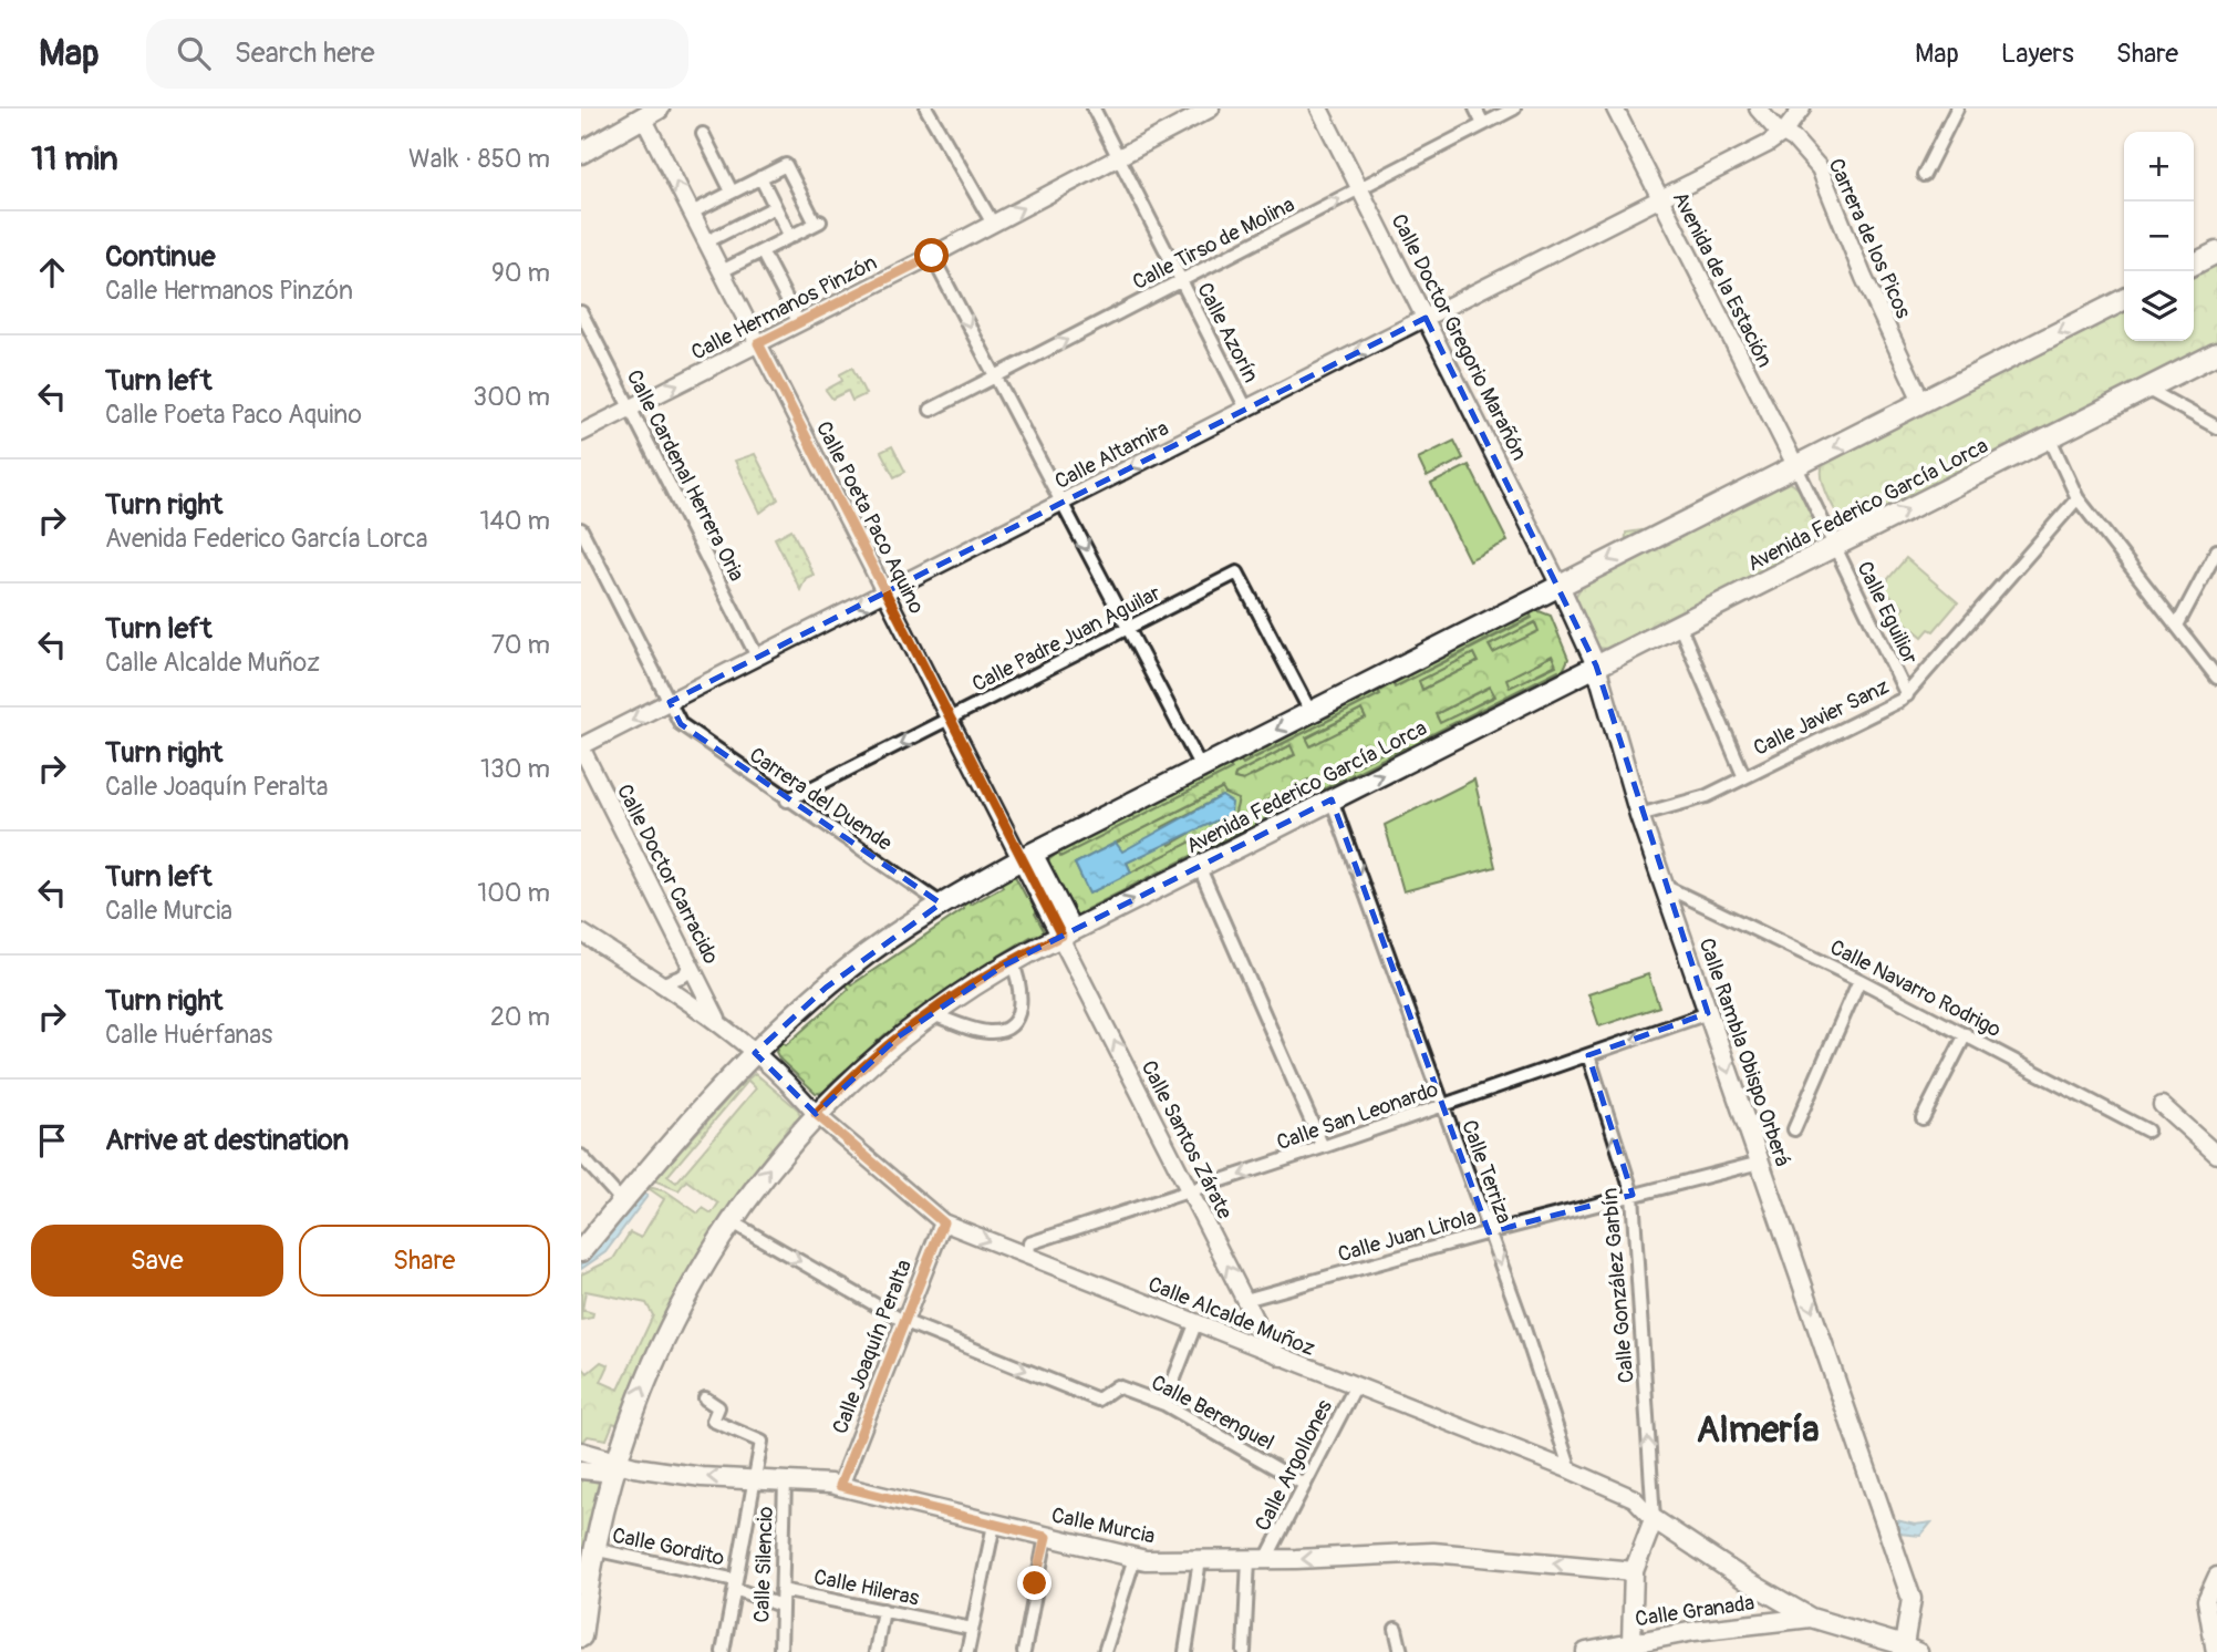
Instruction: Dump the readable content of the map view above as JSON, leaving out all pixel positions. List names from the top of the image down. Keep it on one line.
{"streets":{"main road":["Avenida Federico García Lorca","Calle Rambla Obispo Orberá","Calle Murcia","Calle Granada"],"street":["Carrera de los Picos","Calle Tirso de Molina","Avenida de la Estación","Calle Hermanos Pinzón","Calle Azorín","Calle Doctor Gregorio Marañón","Calle Altamira","Calle Cardenal Herrera Oria","Calle Poeta Paco Aquino","Calle Eguilior","Calle Padre Juan Aguilar","Calle Javier Sanz","Carrera del Duende","Calle Doctor Carracido","Calle Navarro Rodrigo","Calle San Leonardo","Calle Santos Zárate","Calle Terriza","Calle Juan Lirola","Calle González Garbín","Calle Alcalde Muñoz","Calle Joaquín Peralta","Calle Berenguel","Calle Argollones","Calle Gordito","Calle Silencio","Calle Hileras"]},"crossings":[["Carrera de los Picos","Calle Altamira"],["Calle Tirso de Molina","Calle Azorín"],["Calle Tirso de Molina","Calle Doctor Gregorio Marañón"],["Avenida de la Estación","Calle Altamira"],["Avenida de la Estación","Calle Eguilior"],["Calle Hermanos Pinzón","Calle Azorín"],["Calle Hermanos Pinzón","Calle Cardenal Herrera Oria"],["Calle Hermanos Pinzón","Calle Poeta Paco Aquino"],["Calle Azorín","Calle Altamira"],["Calle Doctor Gregorio Marañón","Calle Altamira"],["Calle Doctor Gregorio Marañón","Calle Rambla Obispo Orberá"],["Calle Altamira","Calle Cardenal Herrera Oria"],["Calle Altamira","Calle Poeta Paco Aquino"],["Calle Altamira","Carrera del Duende"],["Calle Altamira","Calle Doctor Carracido"],["Avenida Federico García Lorca","Calle Poeta Paco Aquino"],["Avenida Federico García Lorca","Calle Eguilior"],["Avenida Federico García Lorca","Calle Rambla Obispo Orberá"],["Avenida Federico García Lorca","Calle Santos Zárate"],["Avenida Federico García Lorca","Calle Terriza"],["Avenida Federico García Lorca","Calle Alcalde Muñoz"],["Avenida Federico García Lorca","Calle Berenguel"],["Avenida Federico García Lorca","Calle Murcia"],["Avenida Federico García Lorca","Calle Gordito"],["Calle Poeta Paco Aquino","Calle Padre Juan Aguilar"],["Calle Poeta Paco Aquino","Calle Santos Zárate"],["Calle Eguilior","Calle Javier Sanz"],["Calle Padre Juan Aguilar","Carrera del Duende"],["Calle Javier Sanz","Calle Rambla Obispo Orberá"],["Calle Doctor Carracido","Calle Alcalde Muñoz"],["Calle Navarro Rodrigo","Calle Rambla Obispo Orberá"],["Calle Rambla Obispo Orberá","Calle San Leonardo"],["Calle Rambla Obispo Orberá","Calle Juan Lirola"],["Calle San Leonardo","Calle Santos Zárate"],["Calle San Leonardo","Calle Terriza"],["Calle San Leonardo","Calle González Garbín"],["Calle San Leonardo","Calle Alcalde Muñoz"],["Calle Santos Zárate","Calle Juan Lirola"],["Calle Santos Zárate","Calle Alcalde Muñoz"],["Calle Terriza","Calle Juan Lirola"],["Calle Terriza","Calle Alcalde Muñoz"],["Calle Juan Lirola","Calle González Garbín"],["Calle González Garbín","Calle Alcalde Muñoz"],["Calle Alcalde Muñoz","Calle Joaquín Peralta"],["Calle Alcalde Muñoz","Calle Argollones"],["Calle Joaquín Peralta","Calle Berenguel"],["Calle Joaquín Peralta","Calle Murcia"],["Calle Berenguel","Calle Argollones"],["Calle Argollones","Calle Murcia"],["Calle Murcia","Calle Silencio"],["Calle Gordito","Calle Silencio"],["Calle Silencio","Calle Hileras"]],"one_way":["Calle Tirso de Molina","Calle Hermanos Pinzón","Calle Altamira","Calle Rambla Obispo Orberá","Calle San Leonardo","Calle Santos Zárate","Calle Terriza","Calle González Garbín","Calle Berenguel","Calle Murcia"],"districts":["Almería"],"page":{"header":"Map","search":"Search here","nav":["Map","Layers","Share"],"heading":["11 min","Walk · 850 m"],"map_buttons":["+","−"],"list":[["Continue","Calle Hermanos Pinzón","90 m"],["Turn left","Calle Poeta Paco Aquino","300 m"],["Turn right","Avenida Federico García Lorca","140 m"],["Turn left","Calle Alcalde Muñoz","70 m"],["Turn right","Calle Joaquín Peralta","130 m"],["Turn left","Calle Murcia","100 m"],["Turn right","Calle Huérfanas","20 m"],"Arrive at destination"],"buttons":["Save","Share"]}}
